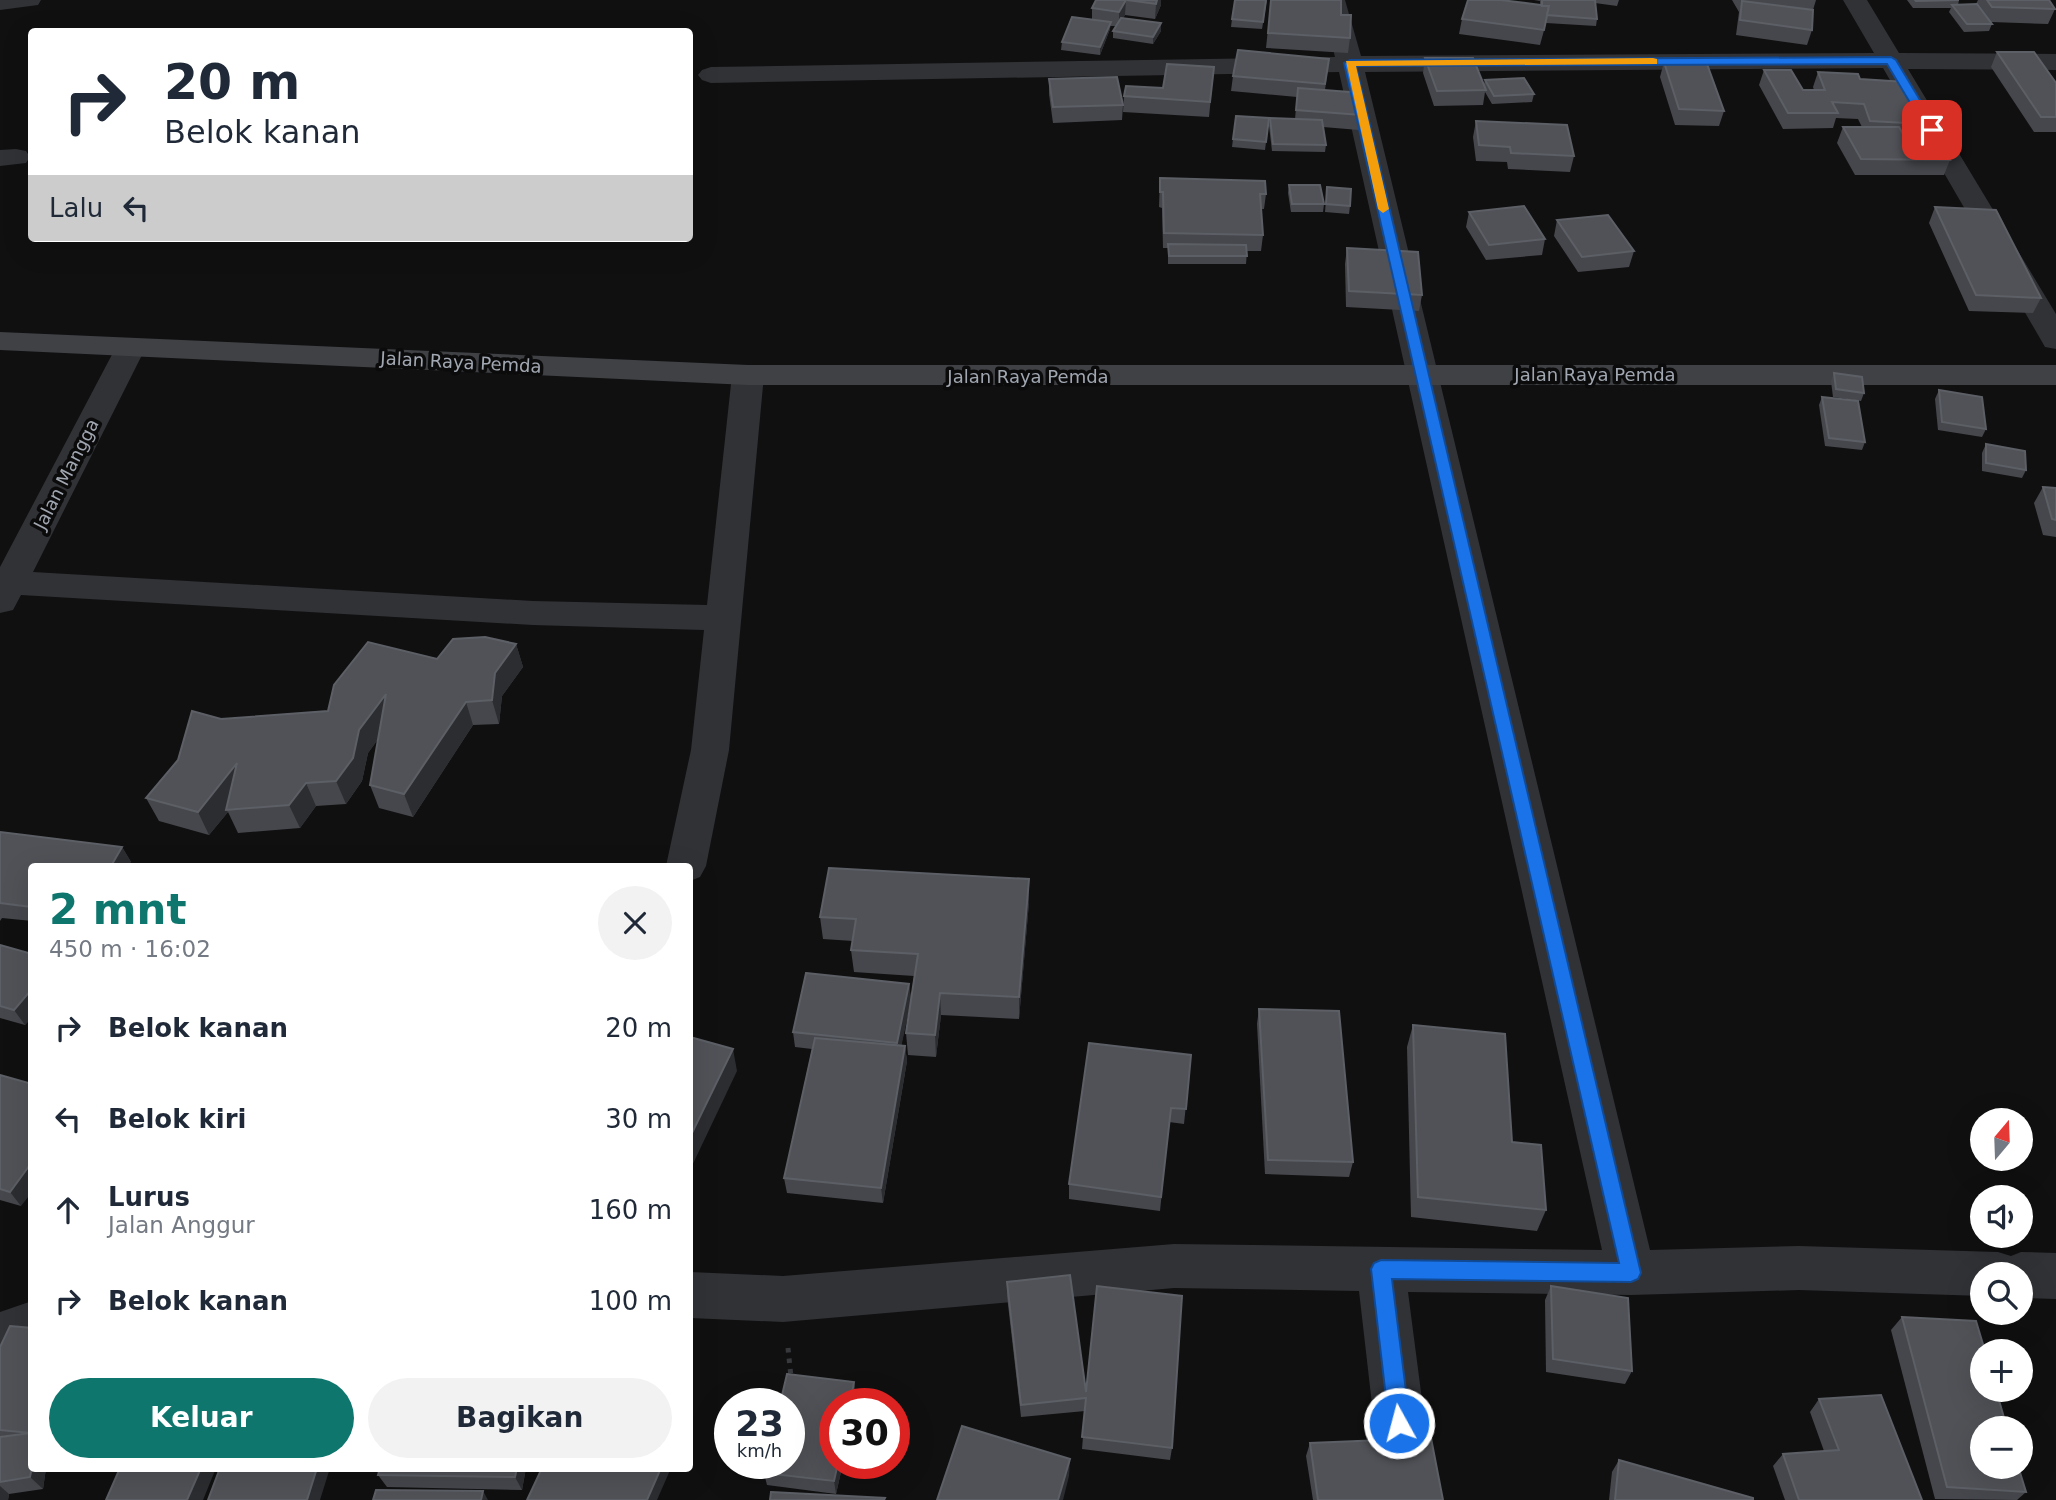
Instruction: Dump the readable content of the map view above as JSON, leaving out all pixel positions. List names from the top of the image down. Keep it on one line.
{"streets":{"street":["Jalan Raya Pemda","Jalan Mangga"]},"crossings":[["Jalan Raya Pemda","Jalan Mangga"]],"north":"top","page":{"turn":["20 m","Belok kanan"],"then":"Lalu","heading":["2 mnt","450 m · 16:02"],"list":[{"name":"Belok kanan","value":"20 m"},{"name":"Belok kiri","value":"30 m"},{"name":"Lurus","note":"Jalan Anggur","value":"160 m"},{"name":"Belok kanan","value":"100 m"}],"map_buttons":["+","−"],"buttons":["Keluar","Bagikan"],"speed":"23 km/h","limit":"30"}}
